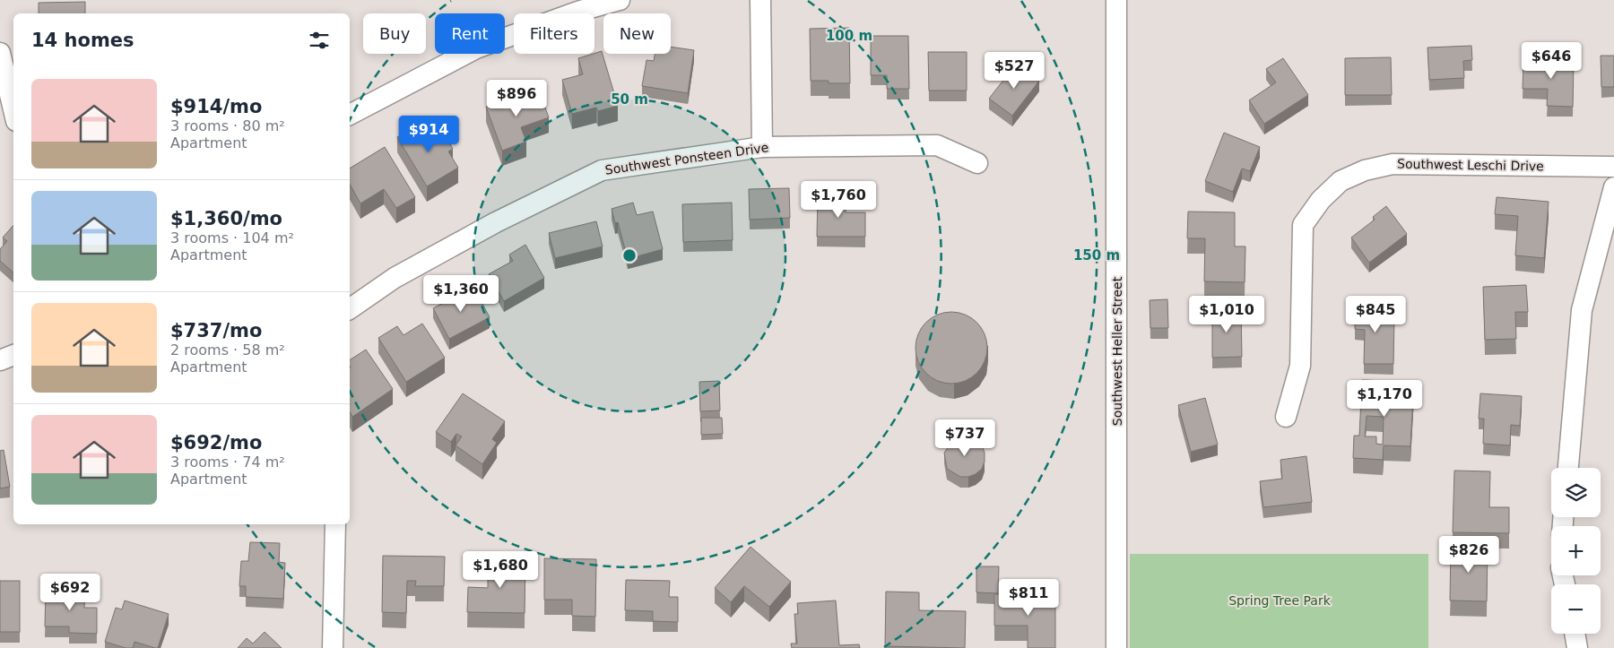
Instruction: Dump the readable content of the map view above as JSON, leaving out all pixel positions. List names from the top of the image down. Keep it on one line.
{"streets":{"street":["Southwest Ponsteen Drive","Southwest Leschi Drive","Southwest Heller Street"]},"parks":["Spring Tree Park"],"page":{"chip":["Buy","Rent","Filters","New"],"heading":"14 homes","price":["$646","$527","$896","$914","$1,760","$1,360","$1,010","$845","$1,170","$737","$826","$1,680","$692","$811"],"list":[{"name":"$914/mo","note":"3 rooms · 80 m² · Apartment"},{"name":"$1,360/mo","note":"3 rooms · 104 m² · Apartment"},{"name":"$737/mo","note":"2 rooms · 58 m² · Apartment"},{"name":"$692/mo","note":"3 rooms · 74 m² · Apartment"}],"map_buttons":["+","−"]},"rings":["100 m","50 m","150 m"]}
